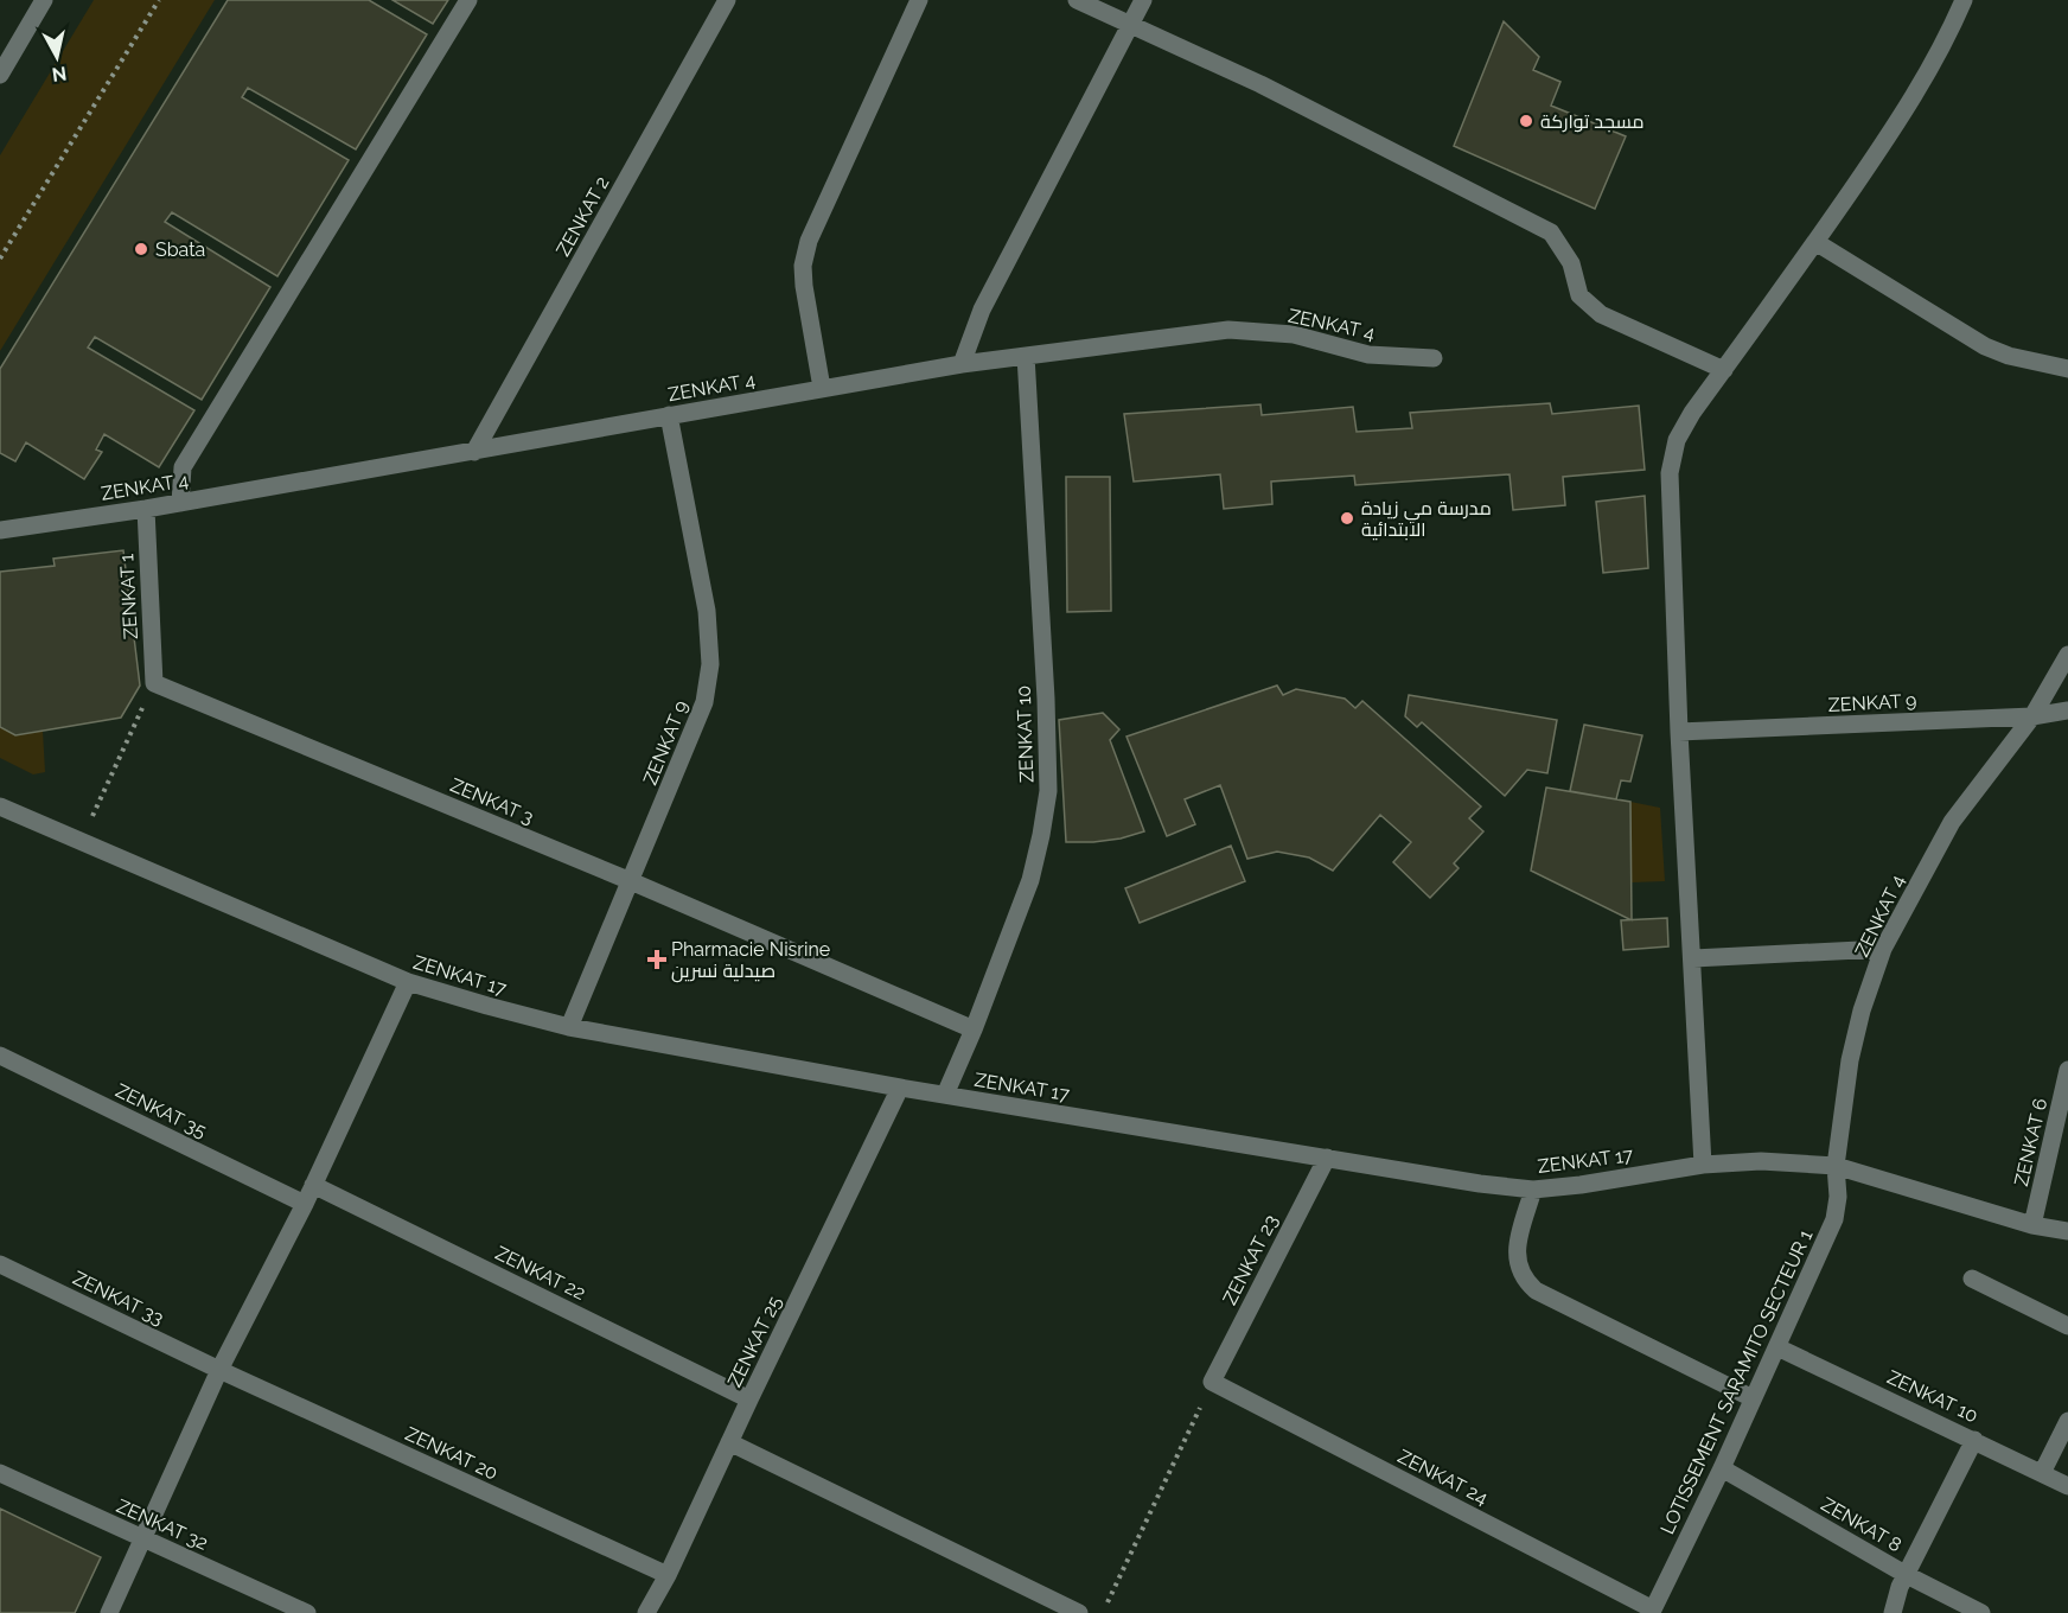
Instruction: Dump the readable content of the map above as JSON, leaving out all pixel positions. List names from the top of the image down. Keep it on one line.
{"streets":{"street":["ZENKAT 2","ZENKAT 4","ZENKAT 1","ZENKAT 9","ZENKAT 10","ZENKAT 3","ZENKAT 17","ZENKAT 35","ZENKAT 6","ZENKAT 23","ZENKAT 22","ZENKAT 33","ZENKAT 25","LOTISSEMENT SARAMITO SECTEUR 1","ZENKAT 20","ZENKAT 24","ZENKAT 32","ZENKAT 8"]},"crossings":[["ZENKAT 2","ZENKAT 4"],["ZENKAT 4","ZENKAT 1"],["ZENKAT 4","ZENKAT 9"],["ZENKAT 4","ZENKAT 10"],["ZENKAT 4","ZENKAT 17"],["ZENKAT 4","LOTISSEMENT SARAMITO SECTEUR 1"],["ZENKAT 1","ZENKAT 3"],["ZENKAT 9","ZENKAT 3"],["ZENKAT 9","ZENKAT 17"],["ZENKAT 10","ZENKAT 3"],["ZENKAT 10","ZENKAT 17"],["ZENKAT 10","LOTISSEMENT SARAMITO SECTEUR 1"],["ZENKAT 17","ZENKAT 6"],["ZENKAT 17","ZENKAT 23"],["ZENKAT 17","ZENKAT 25"],["ZENKAT 17","LOTISSEMENT SARAMITO SECTEUR 1"],["ZENKAT 23","ZENKAT 24"],["ZENKAT 22","ZENKAT 25"],["ZENKAT 33","ZENKAT 20"],["ZENKAT 25","ZENKAT 20"],["LOTISSEMENT SARAMITO SECTEUR 1","ZENKAT 24"],["LOTISSEMENT SARAMITO SECTEUR 1","ZENKAT 8"]],"places":{"other":["مسجد تواركة","Sbata","مدرسة مي زيادة الابتدائية"],"health":["Pharmacie Nisrine صيدلية نسرين"]},"north":"bottom"}
